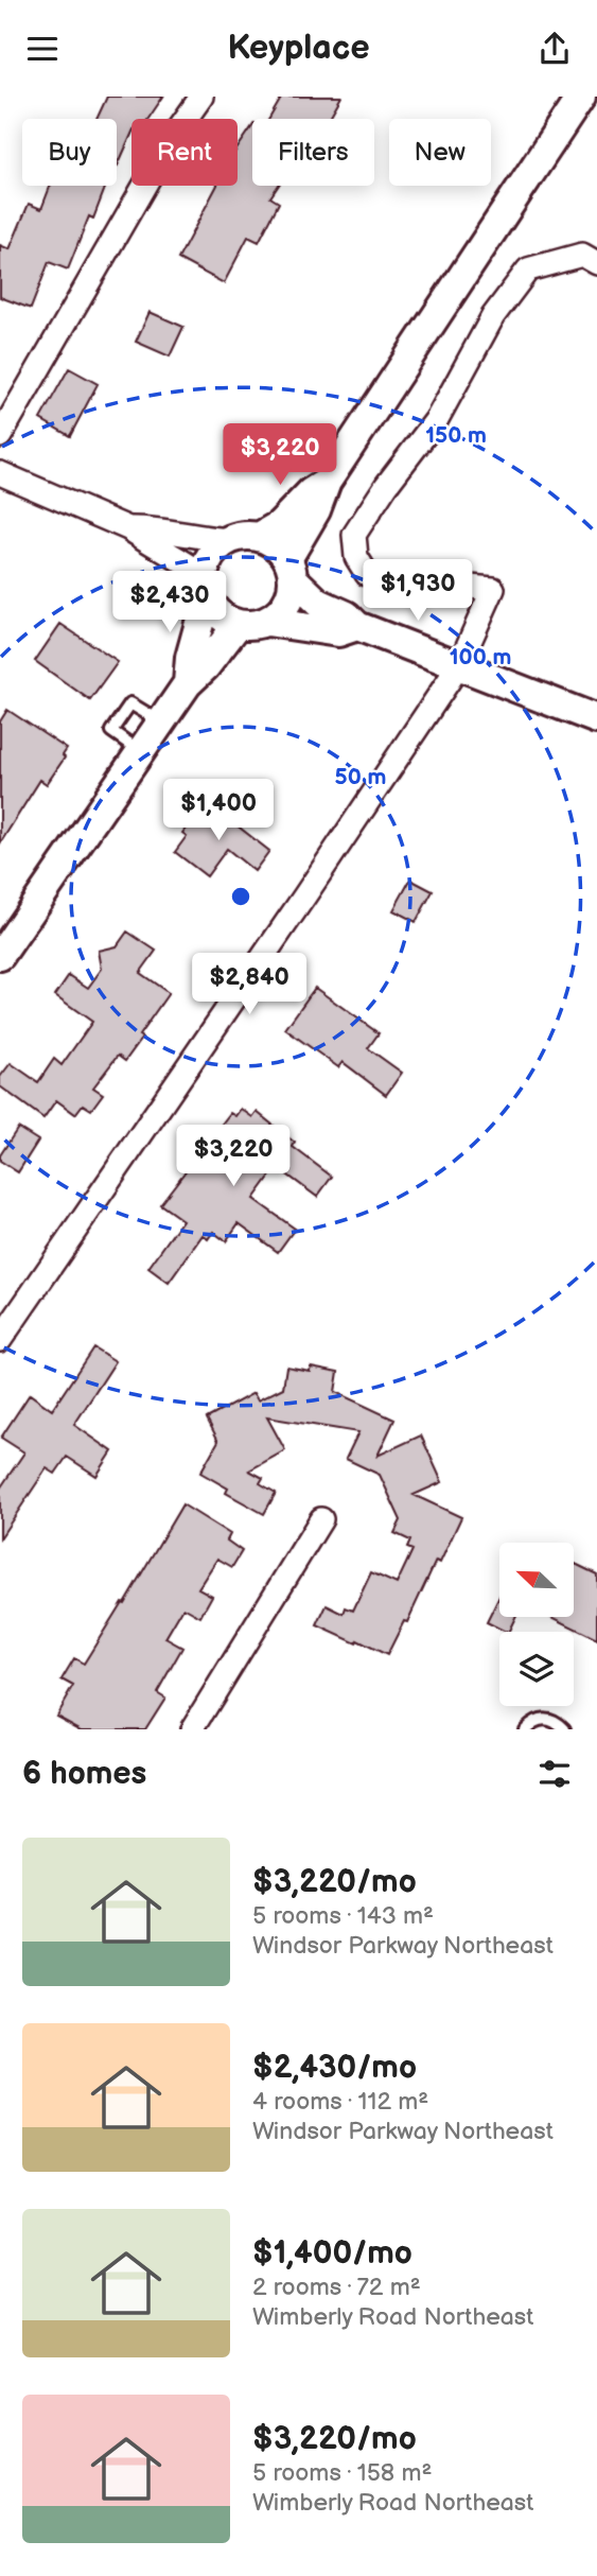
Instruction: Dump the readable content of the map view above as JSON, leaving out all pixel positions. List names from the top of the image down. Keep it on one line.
{"north":"top left","page":{"header":"Keyplace","chip":["Buy","Rent","Filters","New"],"price":["$3,220","$1,930","$2,430","$1,400","$2,840","$3,220"],"heading":"6 homes","list":[{"name":"$3,220/mo","note":"5 rooms · 143 m² · Windsor Parkway Northeast"},{"name":"$2,430/mo","note":"4 rooms · 112 m² · Windsor Parkway Northeast"},{"name":"$1,400/mo","note":"2 rooms · 72 m² · Wimberly Road Northeast"},{"name":"$3,220/mo","note":"5 rooms · 158 m² · Wimberly Road Northeast"}]},"rings":["150 m","100 m","50 m"]}
